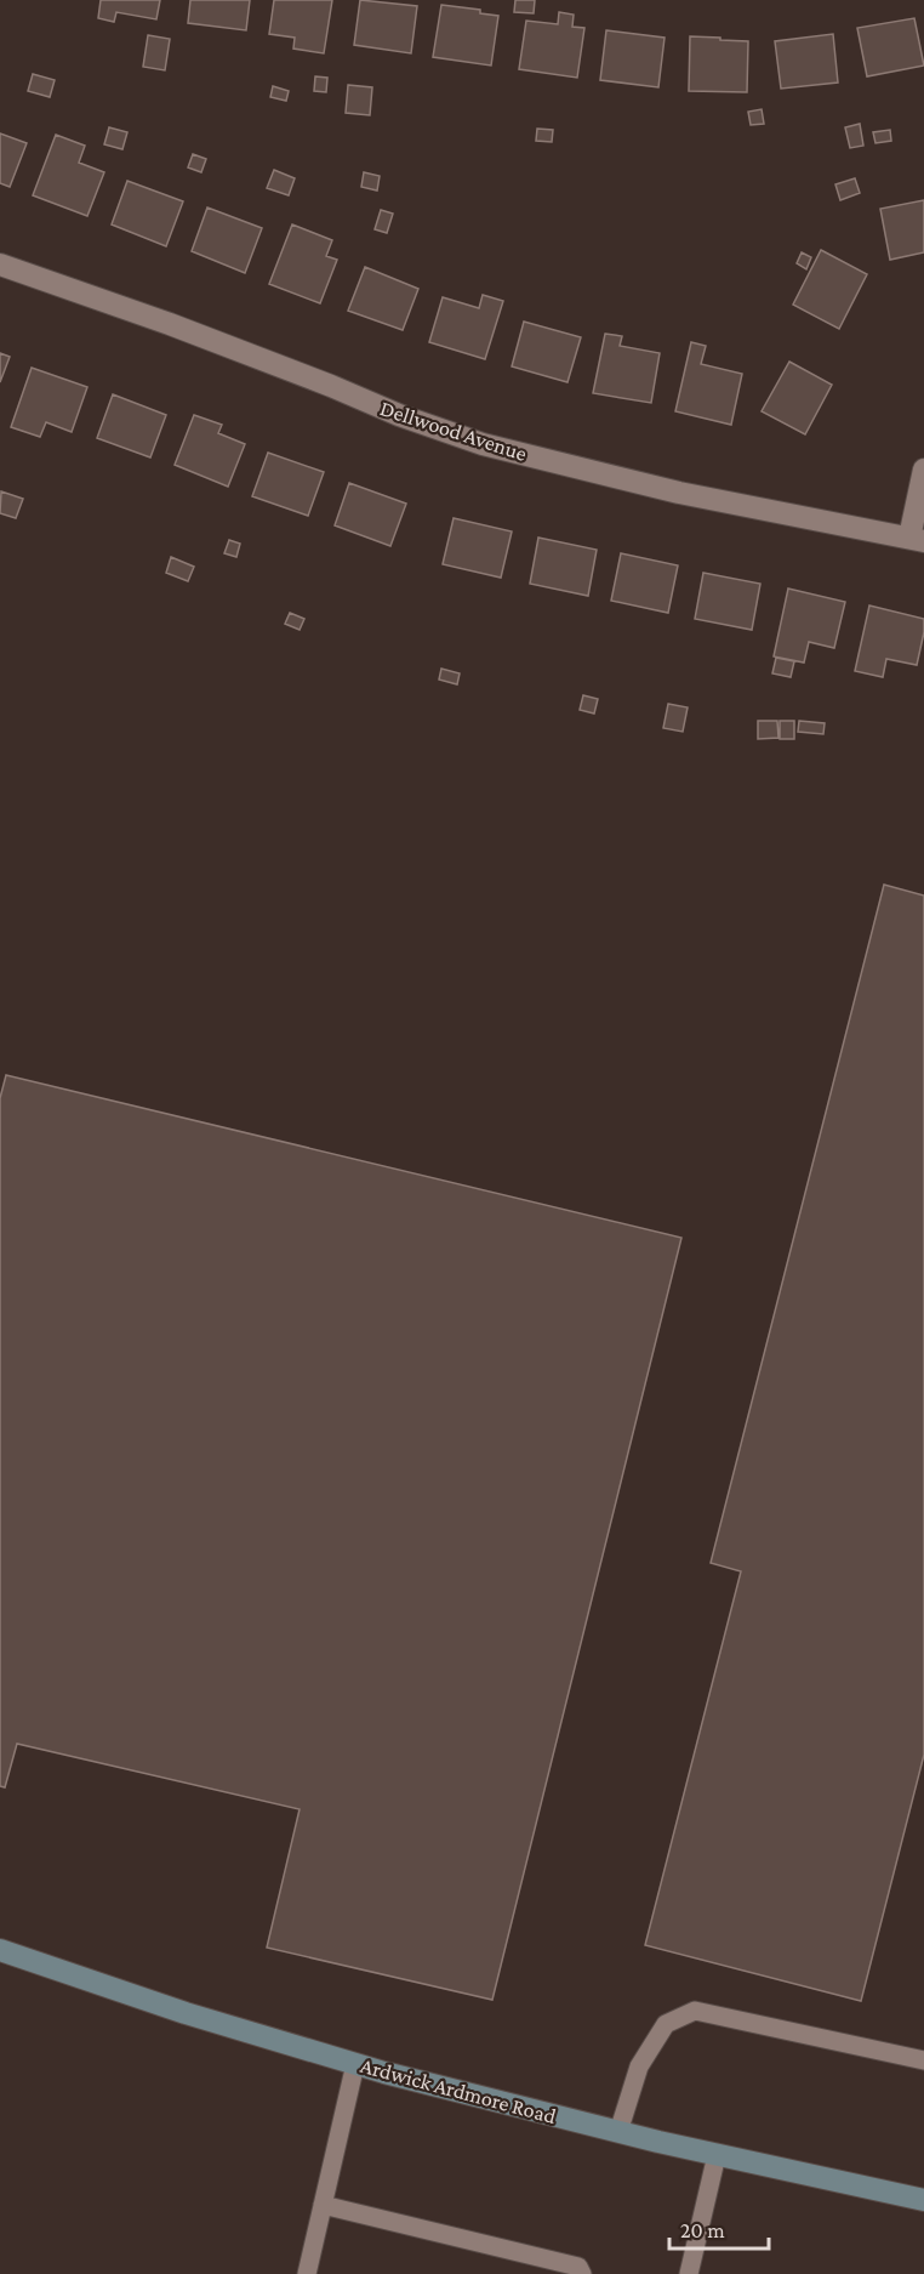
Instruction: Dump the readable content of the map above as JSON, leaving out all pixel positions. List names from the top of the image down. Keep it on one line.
{"streets":{"main road":["Ardwick Ardmore Road"],"street":["Dellwood Avenue"]},"scale_bar":"20 m"}
